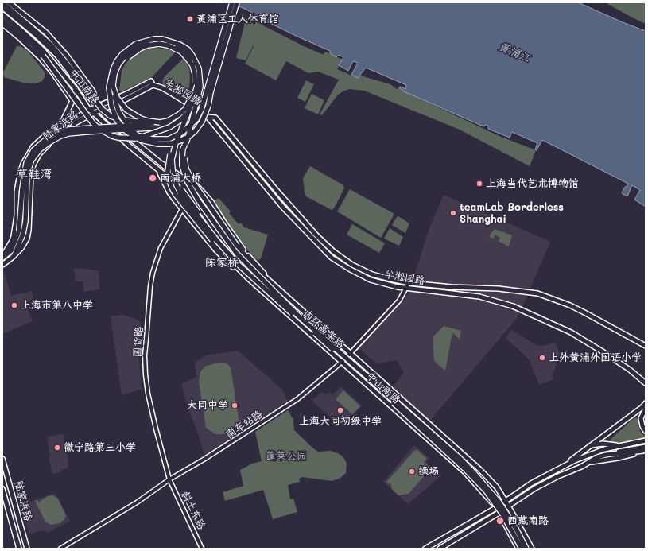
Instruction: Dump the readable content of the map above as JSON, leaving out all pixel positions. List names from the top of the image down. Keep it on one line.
{"streets":{"highway":["内环高架路"],"main road":["中山南路","半淞园路","陆家浜路"],"street":["国货路","南车站路","斜土东路"]},"crossings":[["中山南路","陆家浜路"],["中山南路","国货路"],["中山南路","南车站路"],["半淞园路","陆家浜路"],["半淞园路","南车站路"],["国货路","南车站路"],["国货路","斜土东路"],["南车站路","斜土东路"]],"districts":["草鞋湾","陈家桥"],"water":["黄浦江"],"parks":["蓬莱公园"],"places":["黄浦区工人体育馆","南浦大桥","上海当代艺术博物馆","teamLab Borderless Shanghai","上海市第八中学","上外黄浦外国语小学","大同中学","上海大同初级中学","徽宁路第三小学","操场","西藏南路"]}
